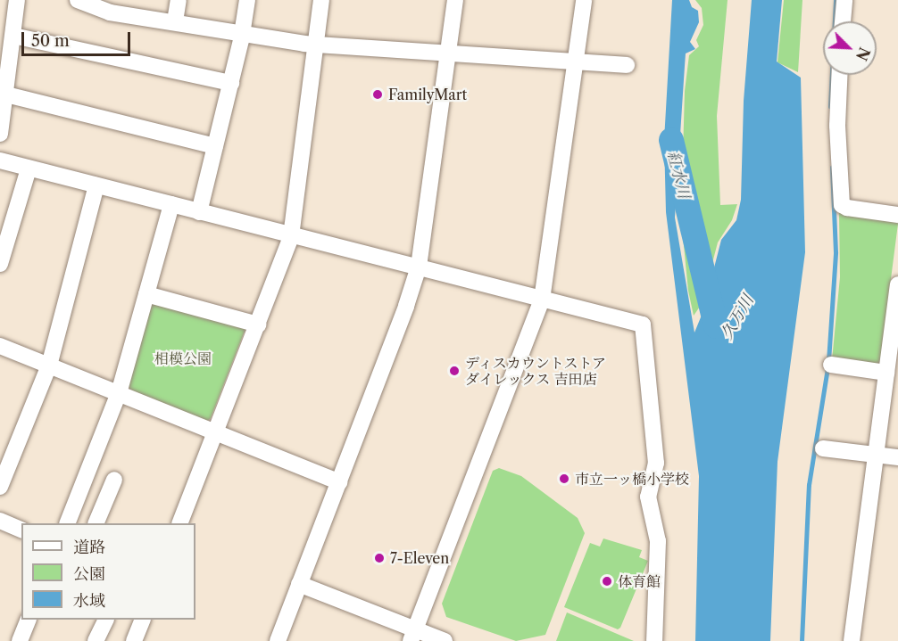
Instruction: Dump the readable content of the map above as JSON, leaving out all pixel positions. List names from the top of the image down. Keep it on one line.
{"water":["紅水川","久万川"],"parks":["相模公園"],"places":["FamilyMart","ディスカウントストア ダイレックス 吉田店","市立一ッ橋小学校","7-Eleven","体育館"],"legend":["道路","公園","水域"],"scale_bar":"50 m","north":"bottom right"}
